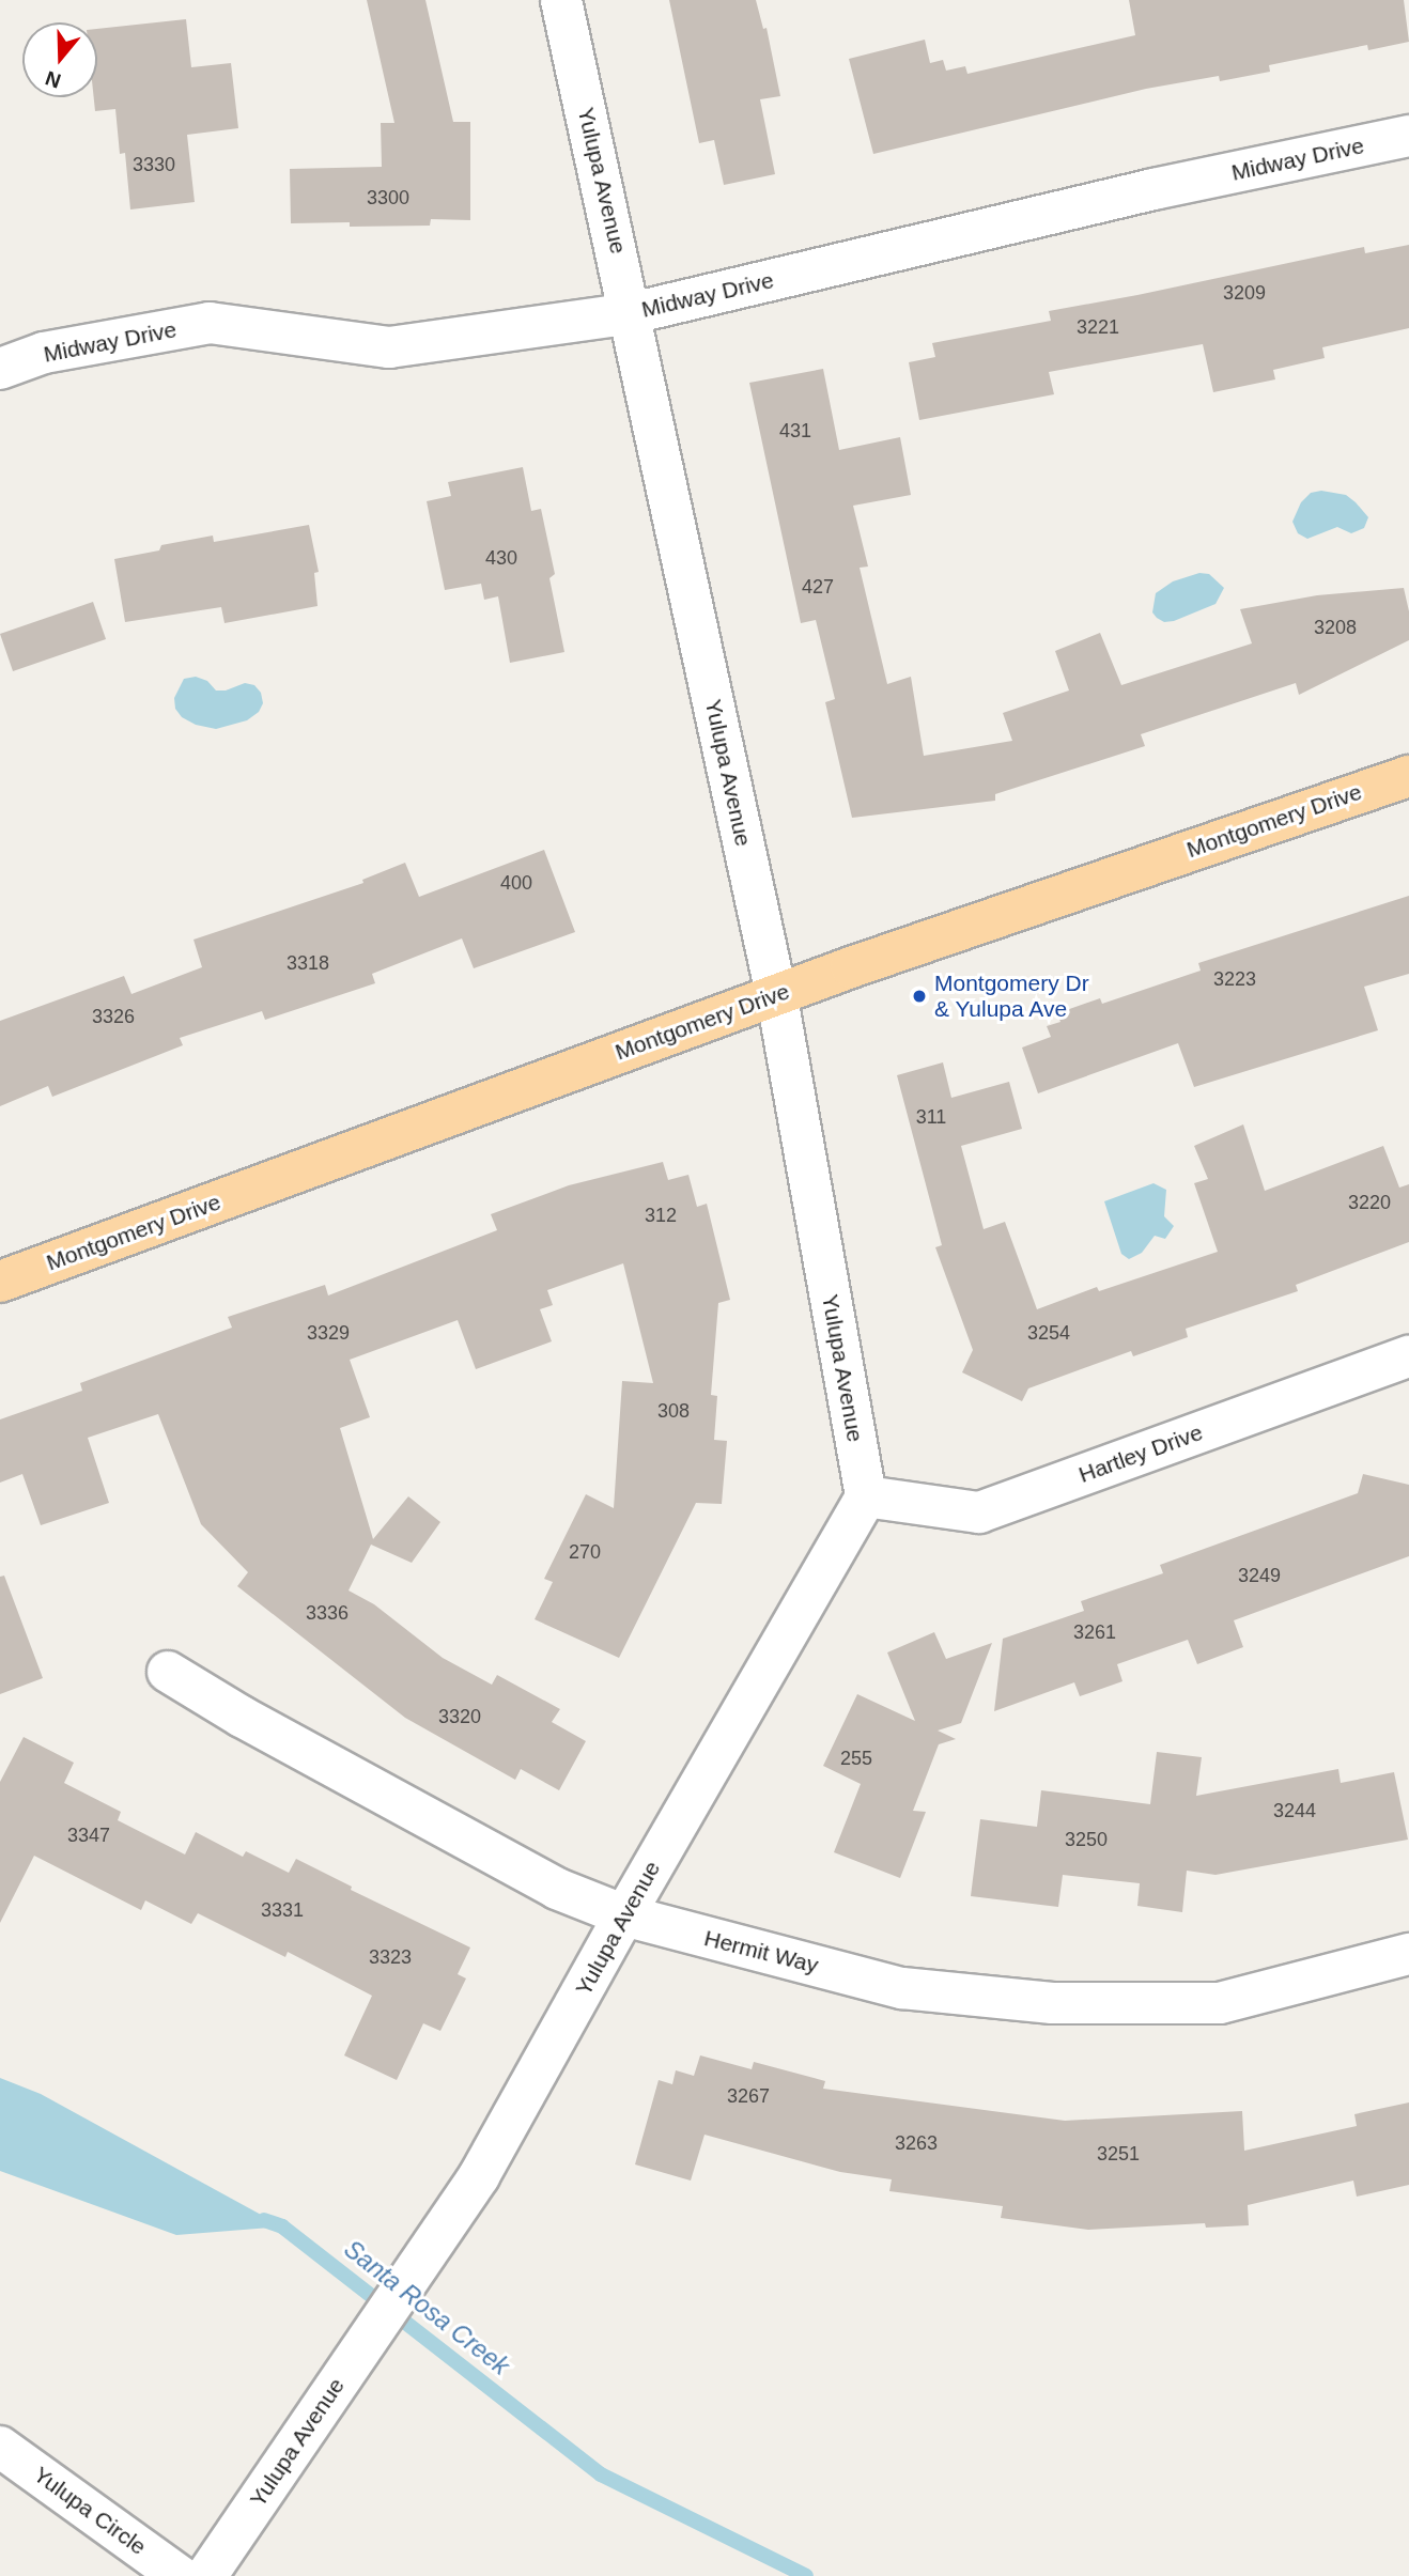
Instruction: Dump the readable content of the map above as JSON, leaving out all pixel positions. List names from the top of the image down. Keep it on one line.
{"streets":{"main road":["Montgomery Drive"],"street":["Midway Drive","Yulupa Avenue","Hartley Drive","Hermit Way","Yulupa Circle"]},"crossings":[["Midway Drive","Yulupa Avenue"],["Yulupa Avenue","Montgomery Drive"],["Yulupa Avenue","Hartley Drive"],["Yulupa Avenue","Hermit Way"]],"water":["Santa Rosa Creek"],"places":["Montgomery Dr & Yulupa Ave"],"house_numbers":["3330","3300","3209","3221","431","430","427","3208","400","3318","3223","3326","311","3220","312","3329","3254","308","270","3249","3336","3261","3320","255","3244","3347","3250","3331","3323","3267","3263","3251"],"north":"bottom"}
